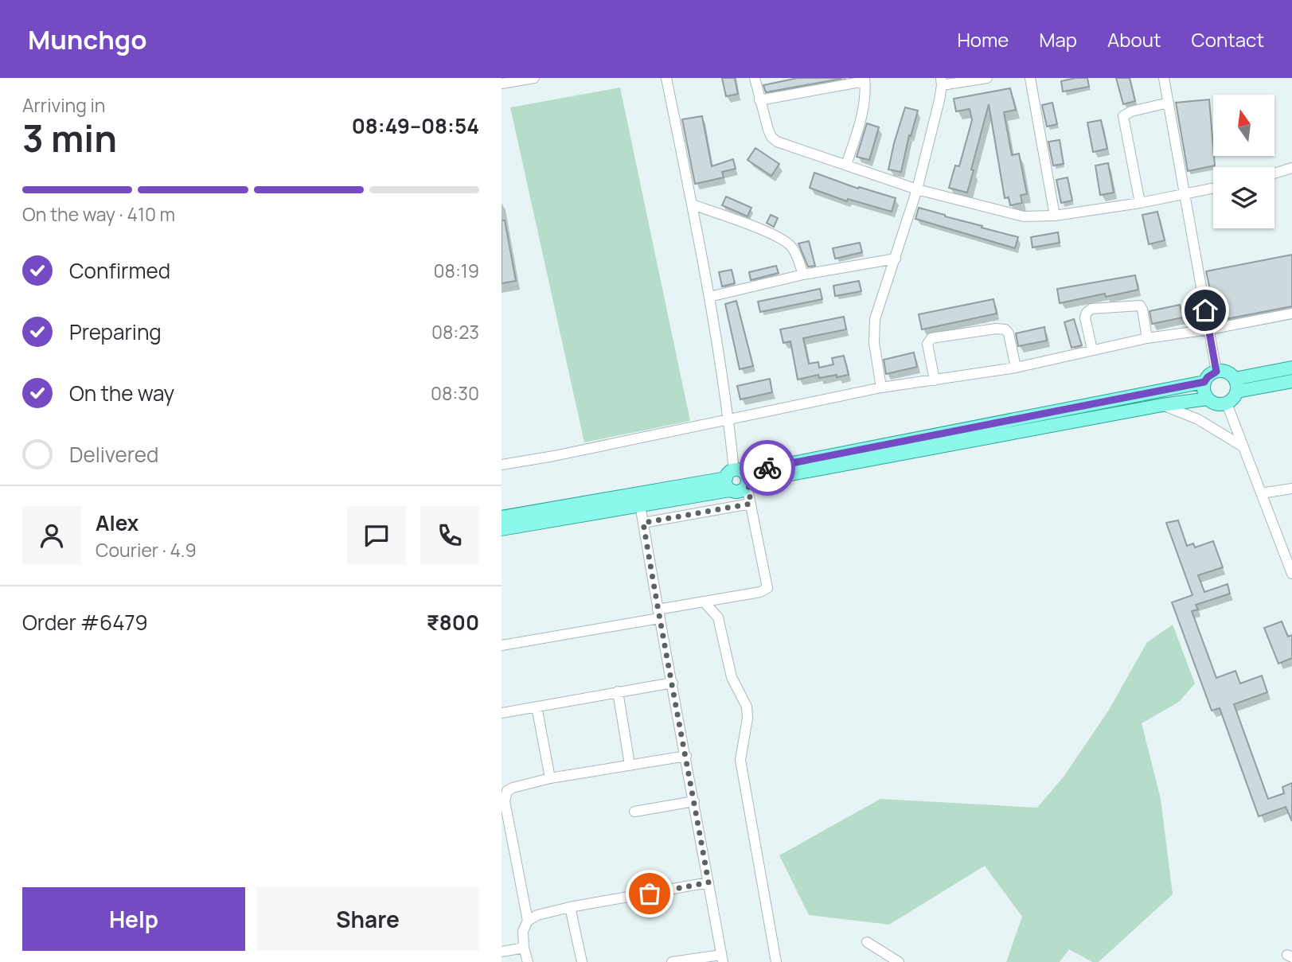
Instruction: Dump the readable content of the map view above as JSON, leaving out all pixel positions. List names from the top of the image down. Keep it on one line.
{"north":"top","page":{"header":"Munchgo","nav":["Home","Map","About","Contact"],"heading":["3 min","Arriving in","08:49–08:54"],"panel":["Alex","Courier · 4.9","Order #6479","₹800"],"bar":"On the way · 410 m","list":[["Confirmed","08:19"],["Preparing","08:23"],["On the way","08:30"],"Delivered"],"buttons":["Help","Share"]}}
